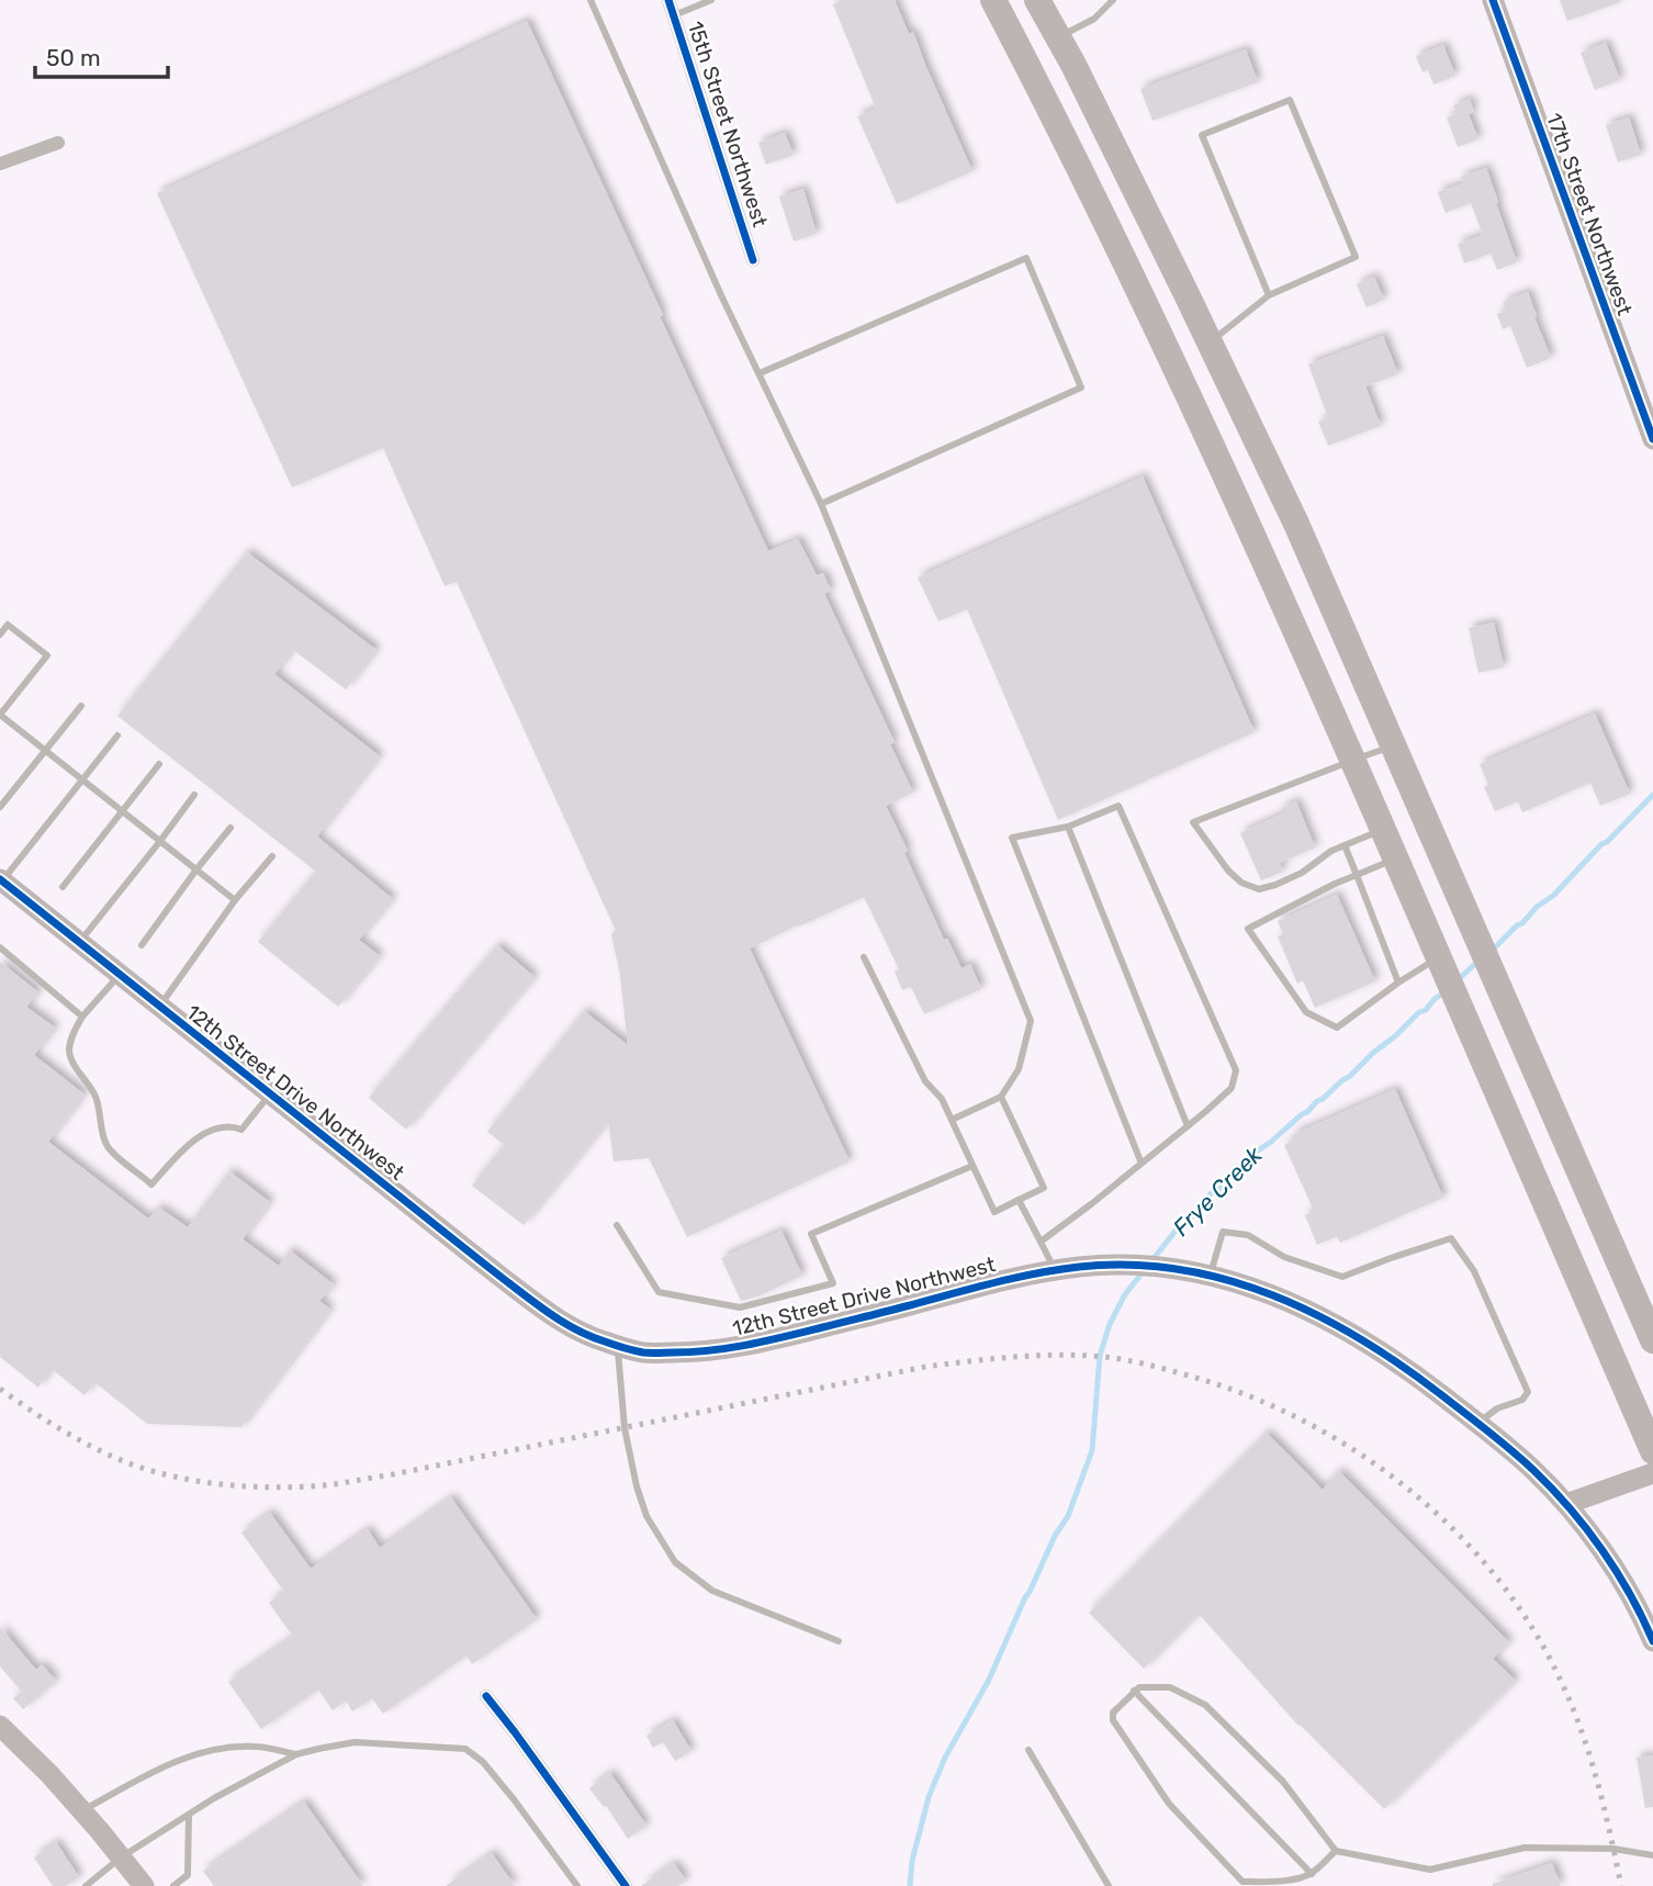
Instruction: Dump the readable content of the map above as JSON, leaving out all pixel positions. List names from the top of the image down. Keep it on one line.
{"streets":{"street":["15th Street Northwest","17th Street Northwest","12th Street Drive Northwest"]},"water":["Frye Creek"],"scale_bar":"50 m"}
